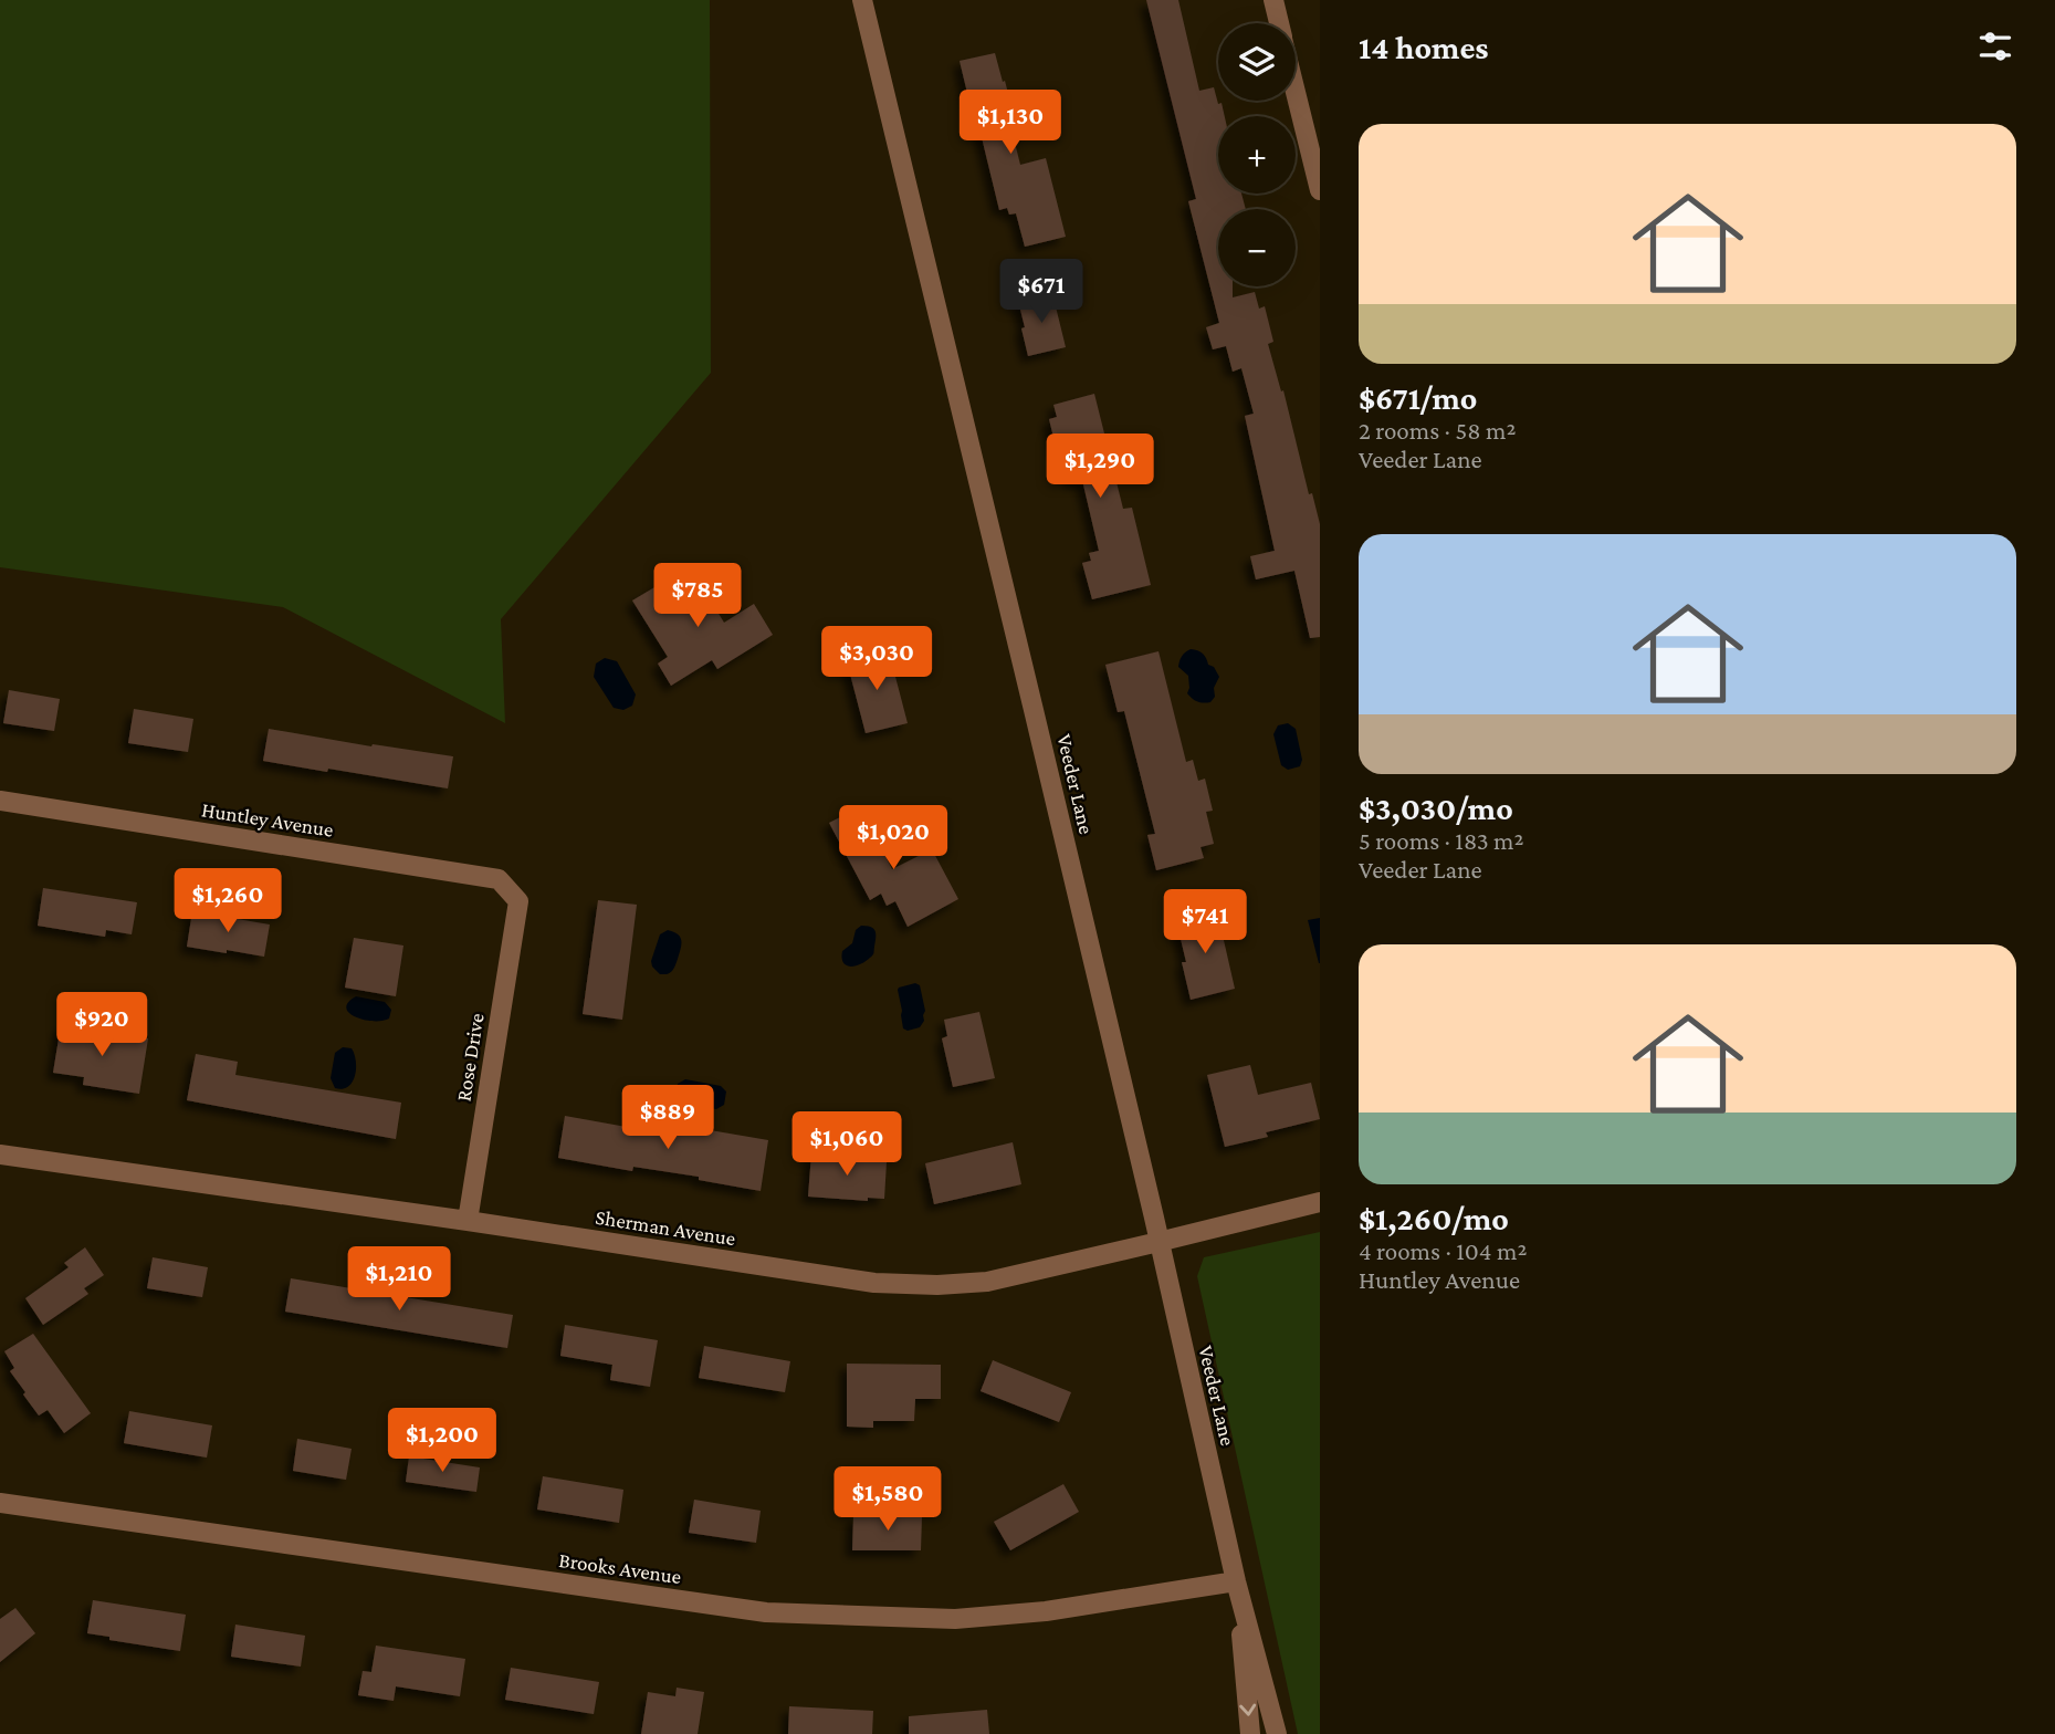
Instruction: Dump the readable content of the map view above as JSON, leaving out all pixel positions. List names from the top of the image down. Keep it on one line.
{"streets":{"street":["Veeder Lane","Huntley Avenue","Rose Drive","Sherman Avenue","Brooks Avenue"]},"crossings":[["Veeder Lane","Sherman Avenue"],["Veeder Lane","Brooks Avenue"],["Huntley Avenue","Rose Drive"],["Rose Drive","Sherman Avenue"]],"page":{"heading":"14 homes","map_buttons":["+","−"],"price":["$1,130","$671","$1,290","$785","$3,030","$1,020","$1,260","$741","$920","$889","$1,060","$1,210","$1,200","$1,580"],"list":[{"name":"$671/mo","note":"2 rooms · 58 m² · Veeder Lane"},{"name":"$3,030/mo","note":"5 rooms · 183 m² · Veeder Lane"},{"name":"$1,260/mo","note":"4 rooms · 104 m² · Huntley Avenue"}]}}
